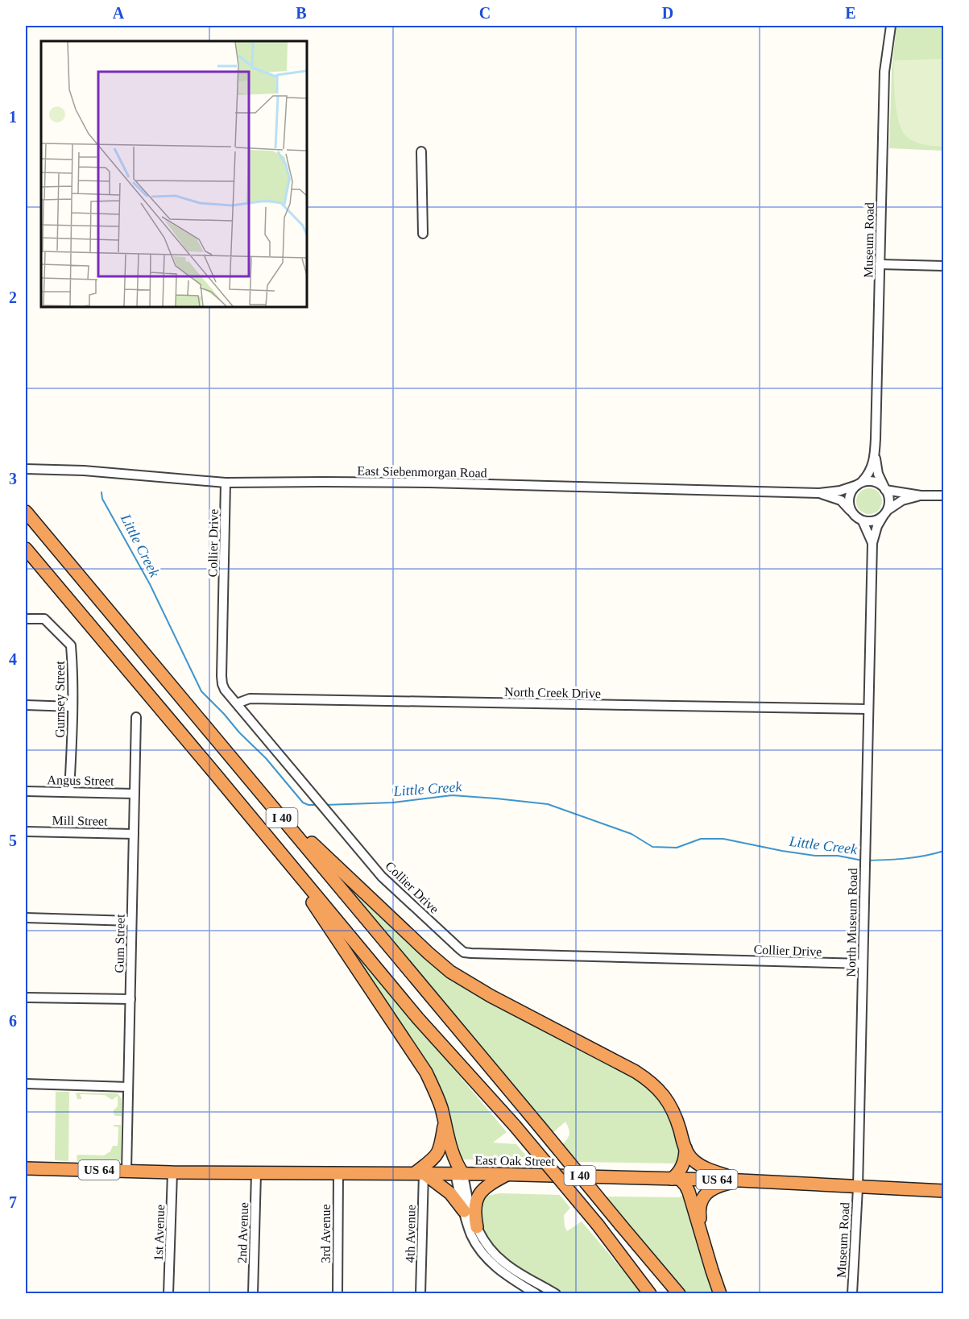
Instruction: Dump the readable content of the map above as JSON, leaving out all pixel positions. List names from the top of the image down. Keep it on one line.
{"streets":{"highway":["I 40","East Oak Street","US 64"],"street":["Museum Road","East Siebenmorgan Road","Collier Drive","North Creek Drive","Gurnsey Street","Angus Street","Mill Street","North Museum Road","Gum Street","1st Avenue","2nd Avenue","3rd Avenue","4th Avenue"]},"crossings":[["Museum Road","East Siebenmorgan Road"],["Museum Road","North Museum Road"],["Museum Road","East Oak Street"],["East Siebenmorgan Road","Collier Drive"],["East Siebenmorgan Road","North Museum Road"],["Collier Drive","North Creek Drive"],["Collier Drive","North Museum Road"],["North Creek Drive","North Museum Road"],["Gurnsey Street","Angus Street"],["Angus Street","Gum Street"],["Mill Street","Gum Street"],["North Museum Road","East Oak Street"],["Gum Street","US 64"],["East Oak Street","US 64"],["East Oak Street","1st Avenue"],["East Oak Street","2nd Avenue"],["East Oak Street","3rd Avenue"],["East Oak Street","4th Avenue"],["US 64","1st Avenue"]],"water":["Little Creek"],"grid":{"columns":["A","B","C","D","E"],"rows":["1","2","3","4","5","6","7"]}}
